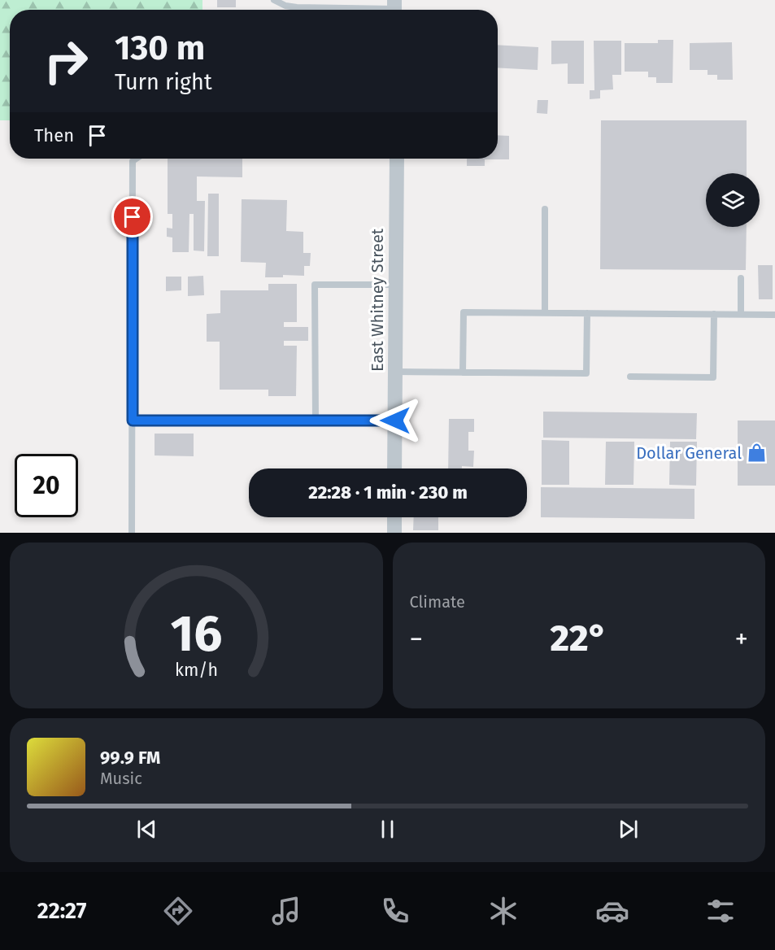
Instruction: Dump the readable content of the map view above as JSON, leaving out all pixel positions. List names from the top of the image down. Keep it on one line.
{"streets":{"street":["East Whitney Street"]},"places":{"shop":["Dollar General"]},"page":{"turn":["130 m","Turn right"],"then":"Then","limit":"20","trip":"22:28 · 1 min · 230 m","tile":"Climate","heat":["−","22°","+"],"song":["99.9 FM","Music"],"tabs":"22:27","gauge":["16","km/h"]}}
